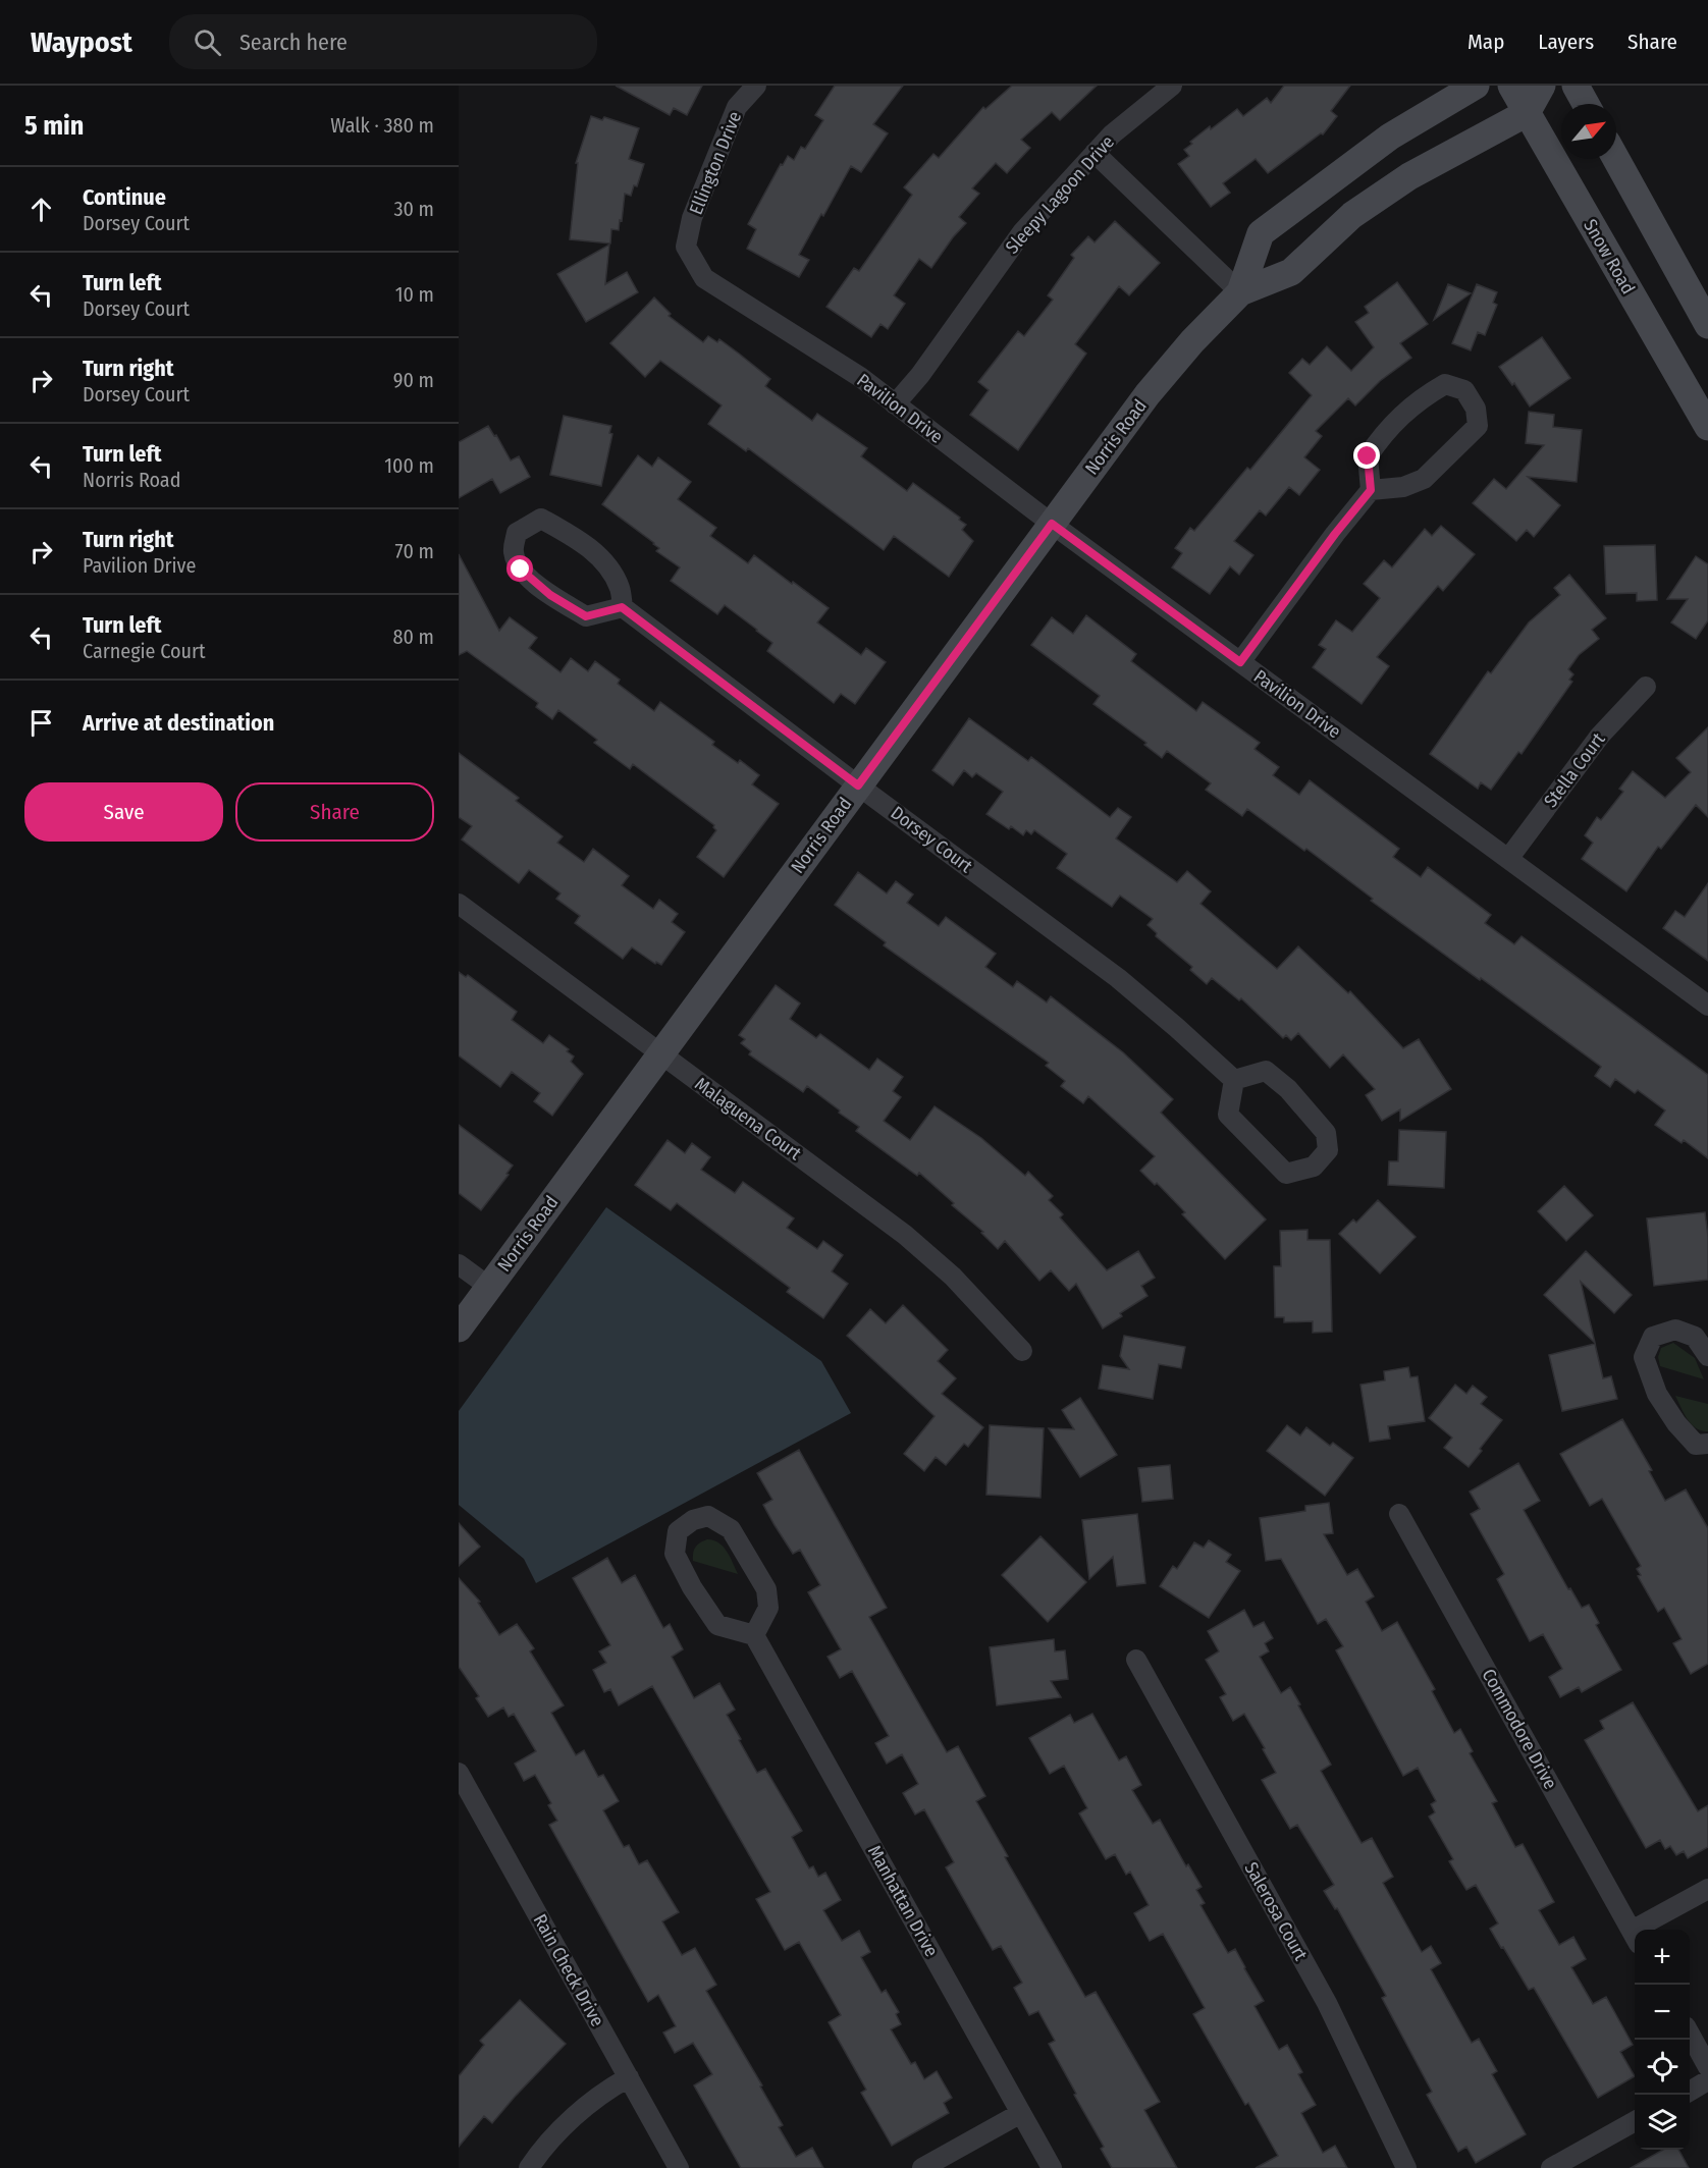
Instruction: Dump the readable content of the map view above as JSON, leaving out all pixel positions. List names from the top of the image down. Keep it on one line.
{"streets":{"street":["Ellington Drive","Sleepy Lagoon Drive","Snow Road","Pavilion Drive","Norris Road","Stella Court","Dorsey Court","Malaguena Court","Commodore Drive","Manhattan Drive","Salerosa Court","Rain Check Drive"]},"crossings":[["Ellington Drive","Pavilion Drive"],["Sleepy Lagoon Drive","Pavilion Drive"],["Snow Road","Norris Road"],["Pavilion Drive","Norris Road"],["Pavilion Drive","Stella Court"],["Norris Road","Dorsey Court"],["Norris Road","Malaguena Court"]],"north":"top right","page":{"header":"Waypost","search":"Search here","nav":["Map","Layers","Share"],"heading":["5 min","Walk · 380 m"],"list":[["Continue","Dorsey Court","30 m"],["Turn left","Dorsey Court","10 m"],["Turn right","Dorsey Court","90 m"],["Turn left","Norris Road","100 m"],["Turn right","Pavilion Drive","70 m"],["Turn left","Carnegie Court","80 m"],"Arrive at destination"],"buttons":["Save","Share"],"map_buttons":["+","−"]}}
